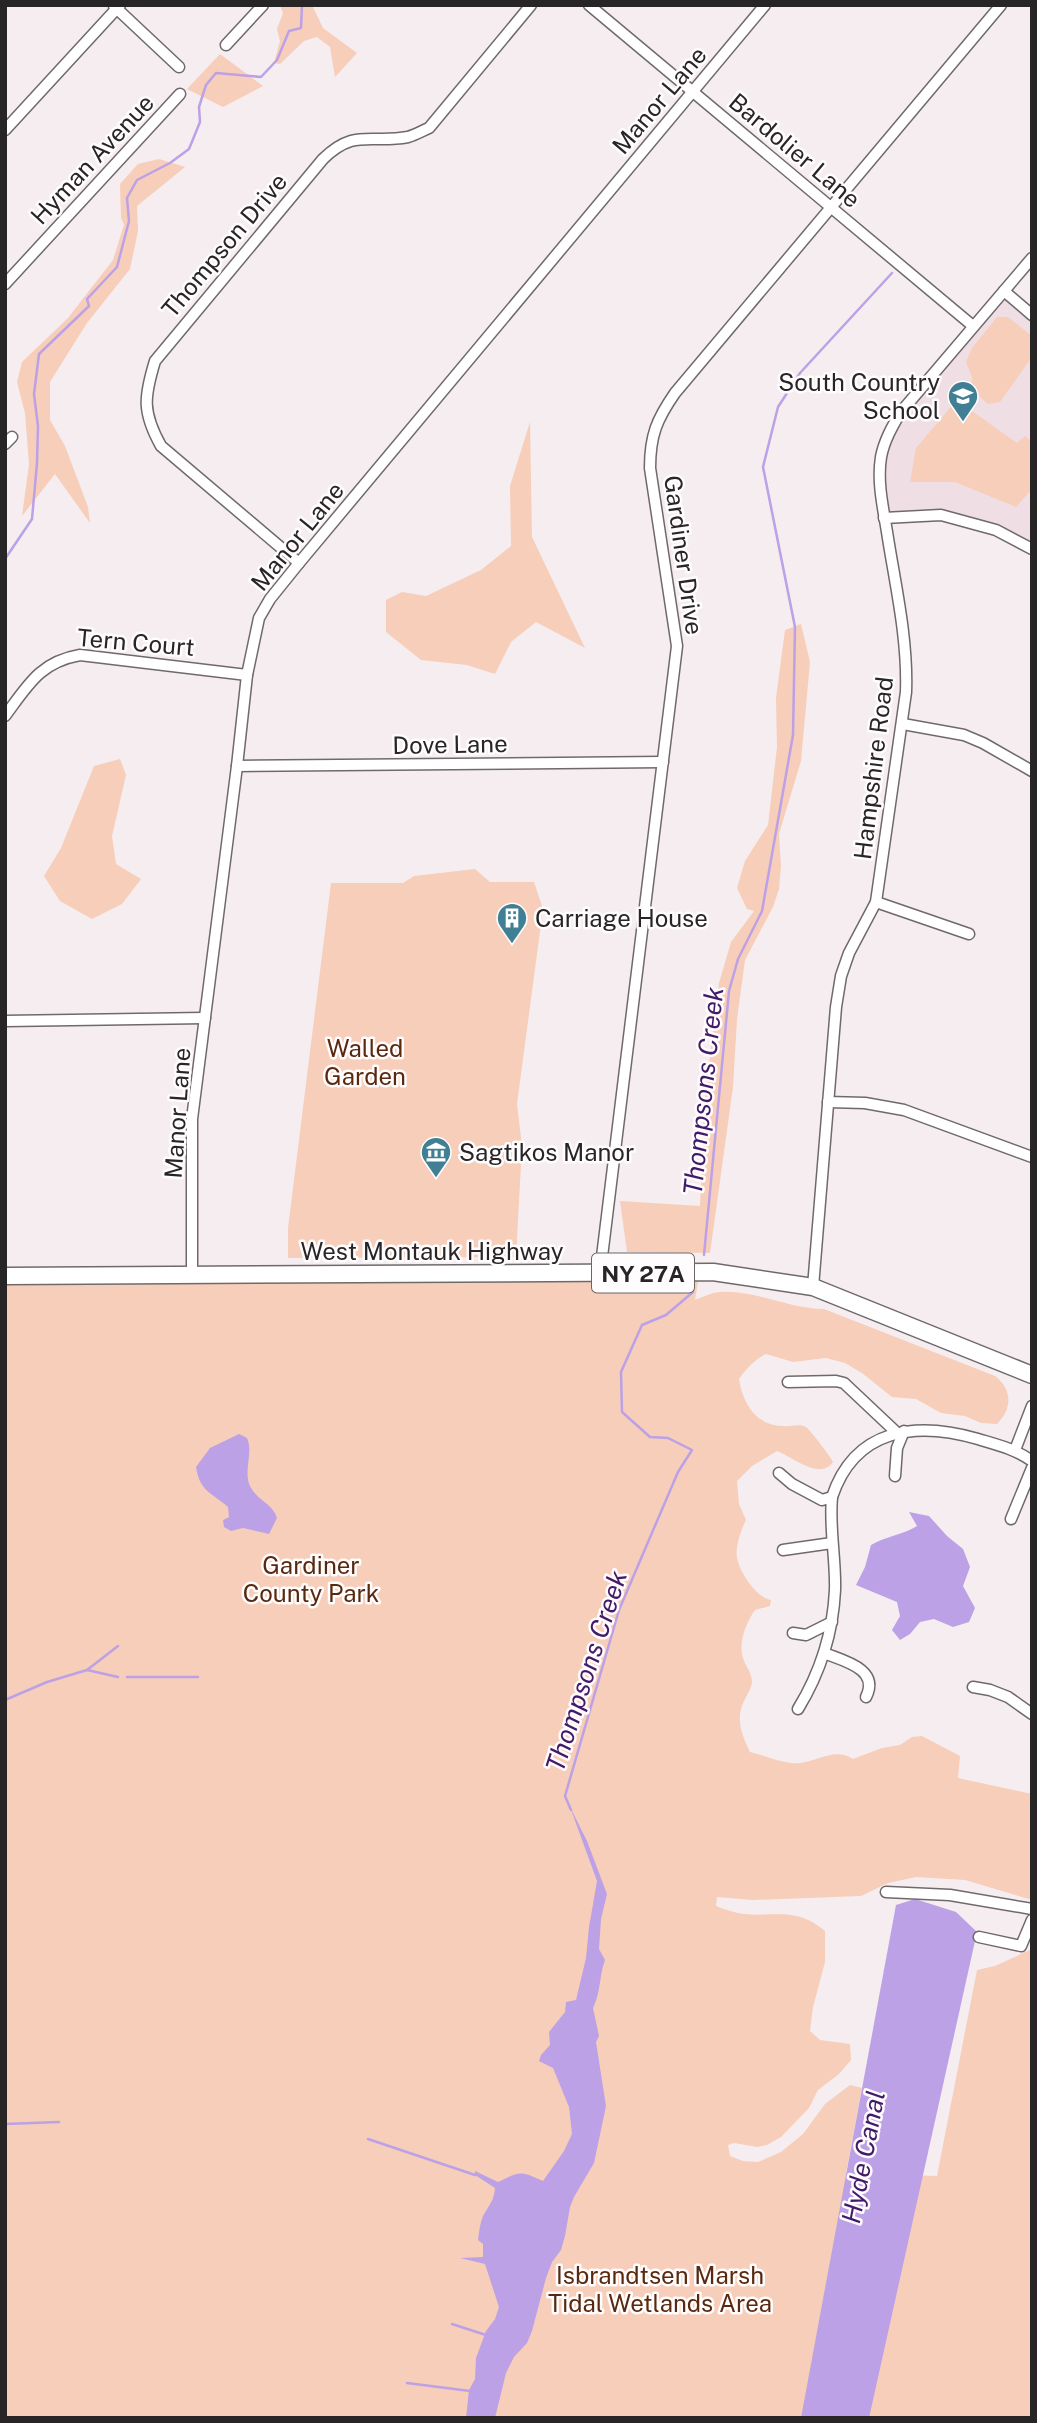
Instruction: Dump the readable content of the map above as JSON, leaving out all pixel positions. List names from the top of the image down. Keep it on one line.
{"streets":{"main road":["West Montauk Highway","NY 27A"],"street":["Manor Lane","Bardolier Lane","Hyman Avenue","Thompson Drive","Gardiner Drive","Tern Court","Dove Lane","Hampshire Road"]},"crossings":[["Manor Lane","Bardolier Lane"],["Manor Lane","Thompson Drive"],["Manor Lane","Tern Court"],["Manor Lane","Dove Lane"],["Manor Lane","West Montauk Highway"],["Manor Lane","NY 27A"],["Bardolier Lane","Gardiner Drive"],["Bardolier Lane","Hampshire Road"],["Gardiner Drive","Dove Lane"],["Gardiner Drive","West Montauk Highway"],["Hampshire Road","West Montauk Highway"],["West Montauk Highway","NY 27A"]],"water":["Thompsons Creek","Hyde Canal"],"parks":["Walled Garden","Gardiner County Park","Isbrandtsen Marsh Tidal Wetlands Area"],"places":{"school or university":["South Country School"],"building":["Carriage House"],"museum":["Sagtikos Manor"]}}
